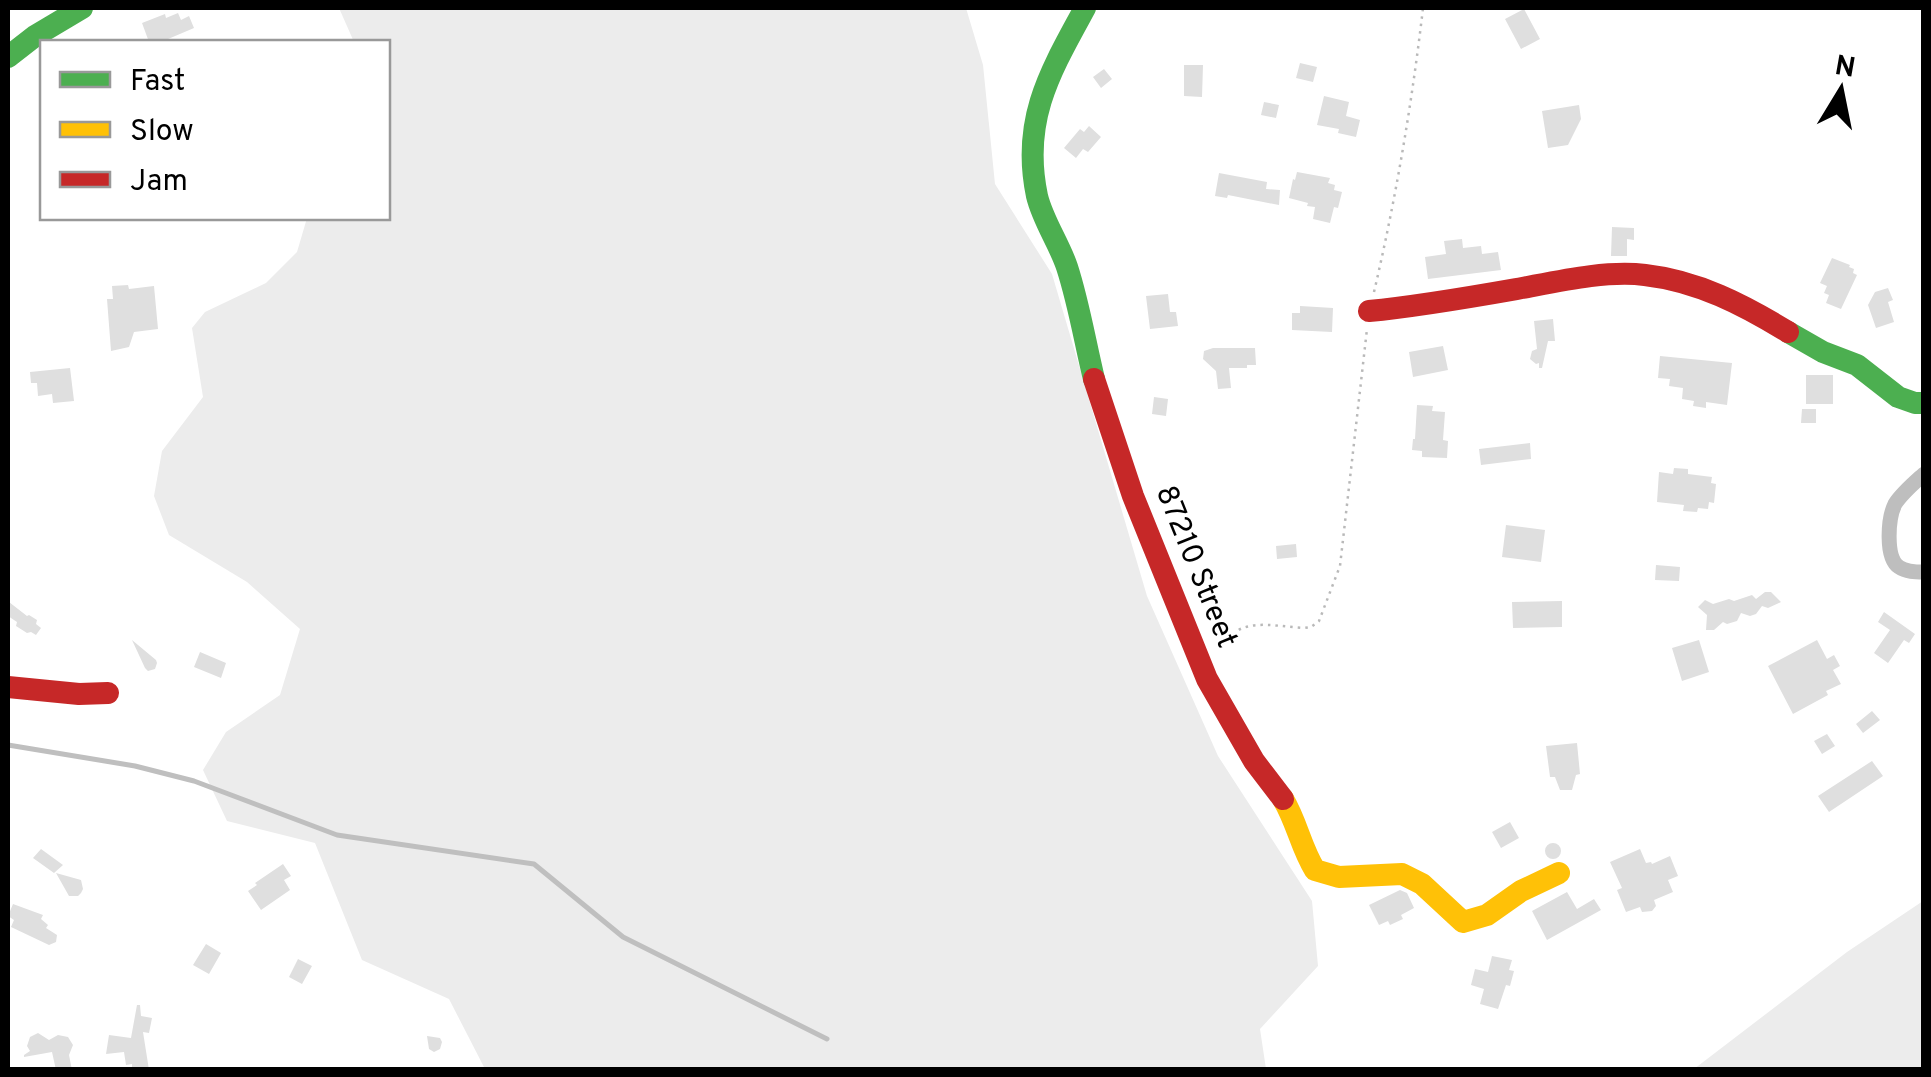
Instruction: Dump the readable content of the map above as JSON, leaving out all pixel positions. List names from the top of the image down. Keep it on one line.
{"streets":{"street":["87210 Street"]},"legend":["Fast","Slow","Jam"],"north":"top"}
